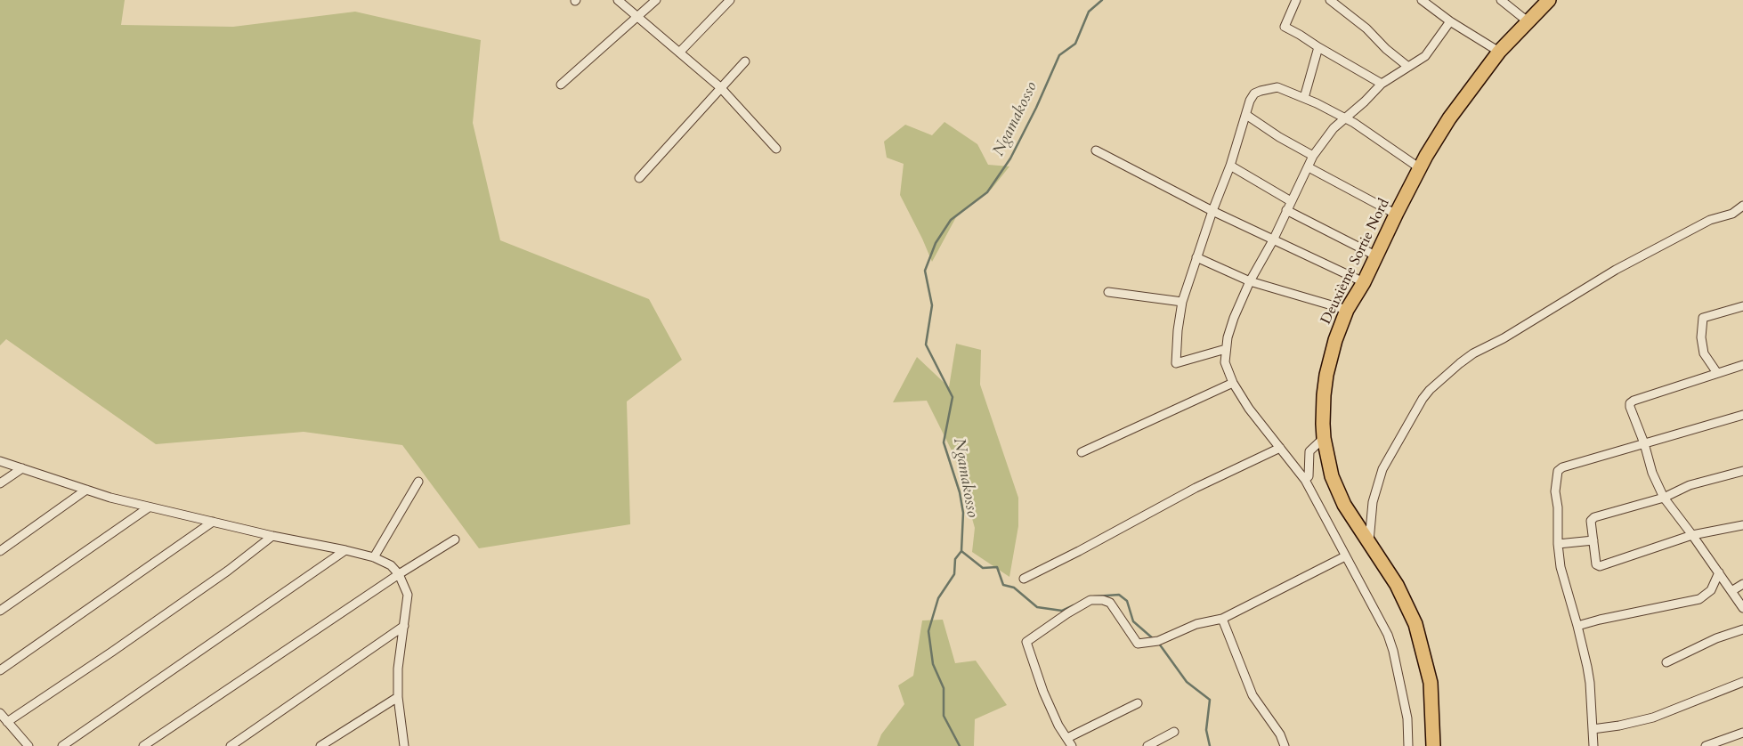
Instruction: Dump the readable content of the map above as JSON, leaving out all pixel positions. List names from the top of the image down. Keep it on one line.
{"streets":{"main road":["Deuxième Sortie Nord"]},"water":["Ngamakosso"]}
